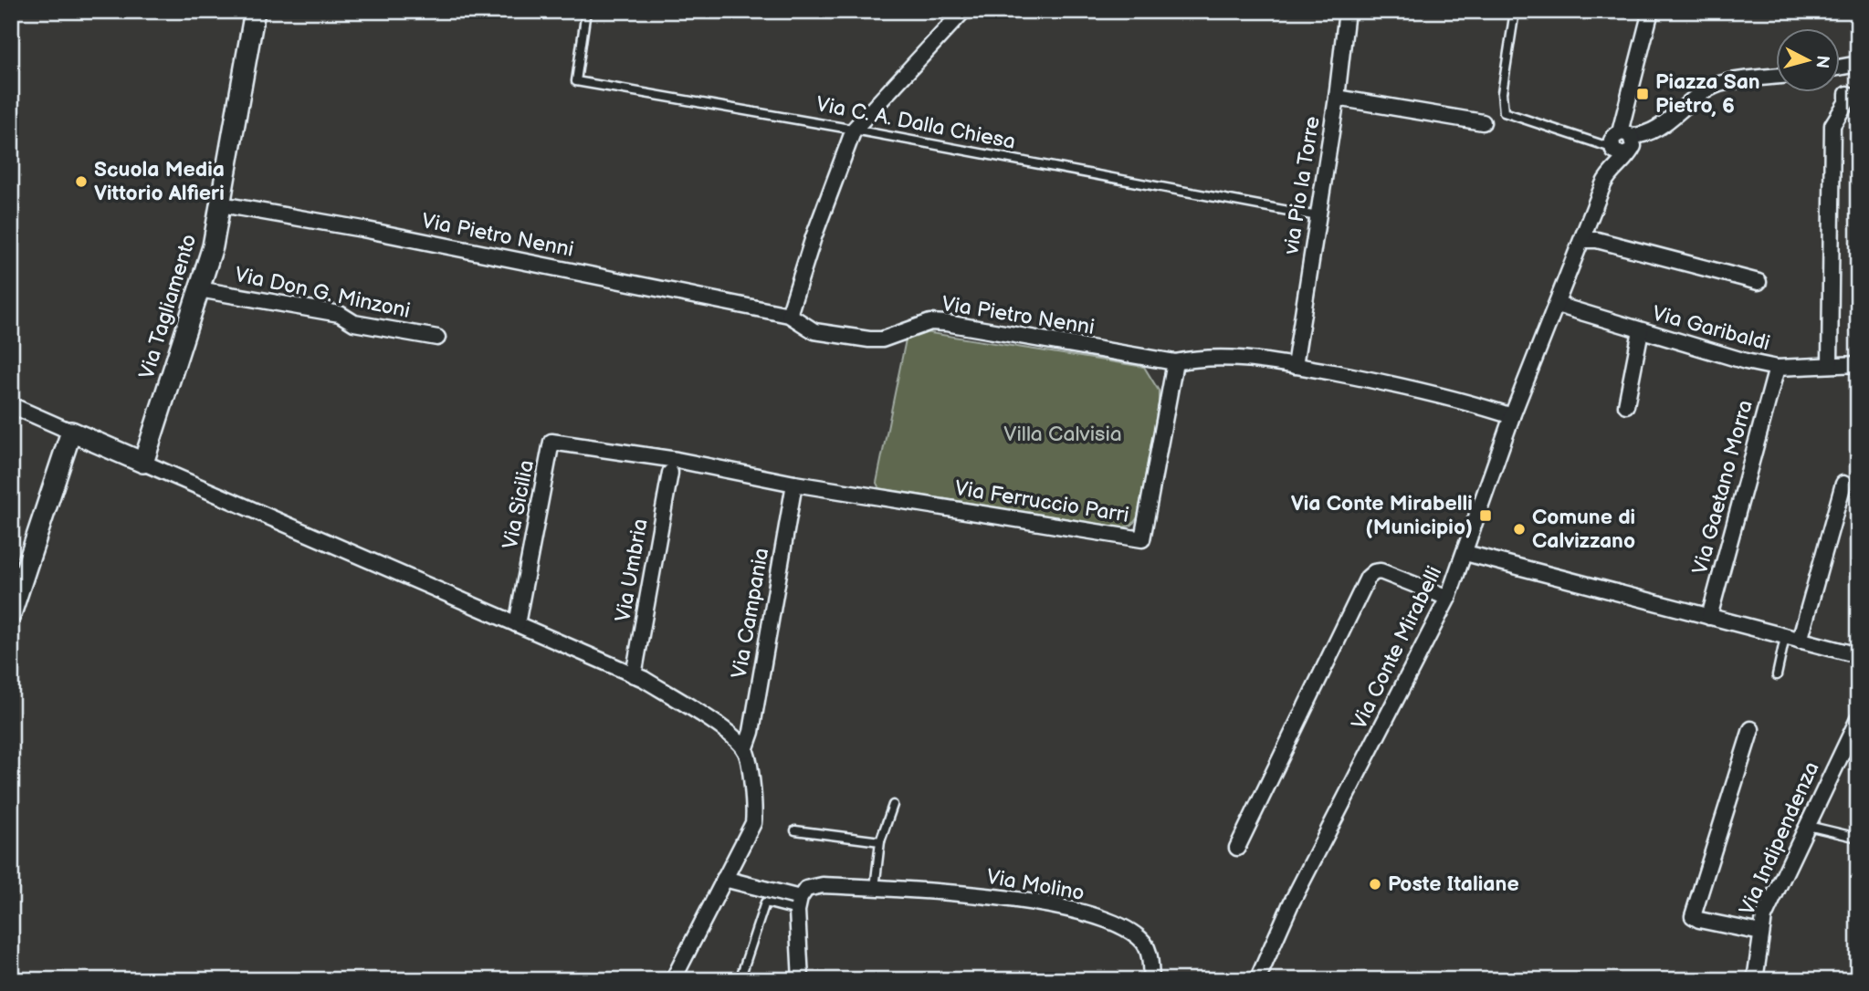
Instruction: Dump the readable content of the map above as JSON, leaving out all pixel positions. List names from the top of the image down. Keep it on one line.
{"streets":{"main road":["Via Tagliamento"],"street":["via Pio la Torre","Via Pietro Nenni","Via Don G. Minzoni","Via Garibaldi","Via Gaetano Morra","Via Ferruccio Parri","Via Sicilia","Via Umbria","Via Campania","Via Conte Mirabelli","Via Indipendenza","Via Molino"],"lane":["Via C. A. Dalla Chiesa"]},"crossings":[["Via C. A. Dalla Chiesa","via Pio la Torre"],["via Pio la Torre","Via Pietro Nenni"],["Via Pietro Nenni","Via Tagliamento"],["Via Pietro Nenni","Via Ferruccio Parri"],["Via Pietro Nenni","Via Conte Mirabelli"],["Via Don G. Minzoni","Via Tagliamento"],["Via Garibaldi","Via Gaetano Morra"],["Via Garibaldi","Via Conte Mirabelli"],["Via Ferruccio Parri","Via Campania"],["Via Sicilia","Via Umbria"]],"parks":["Villa Calvisia"],"places":{"transit":["Piazza San Pietro, 6","Via Conte Mirabelli (Municipio)"],"other":["Scuola Media Vittorio Alfieri","Comune di Calvizzano","Poste Italiane"]},"north":"right"}
